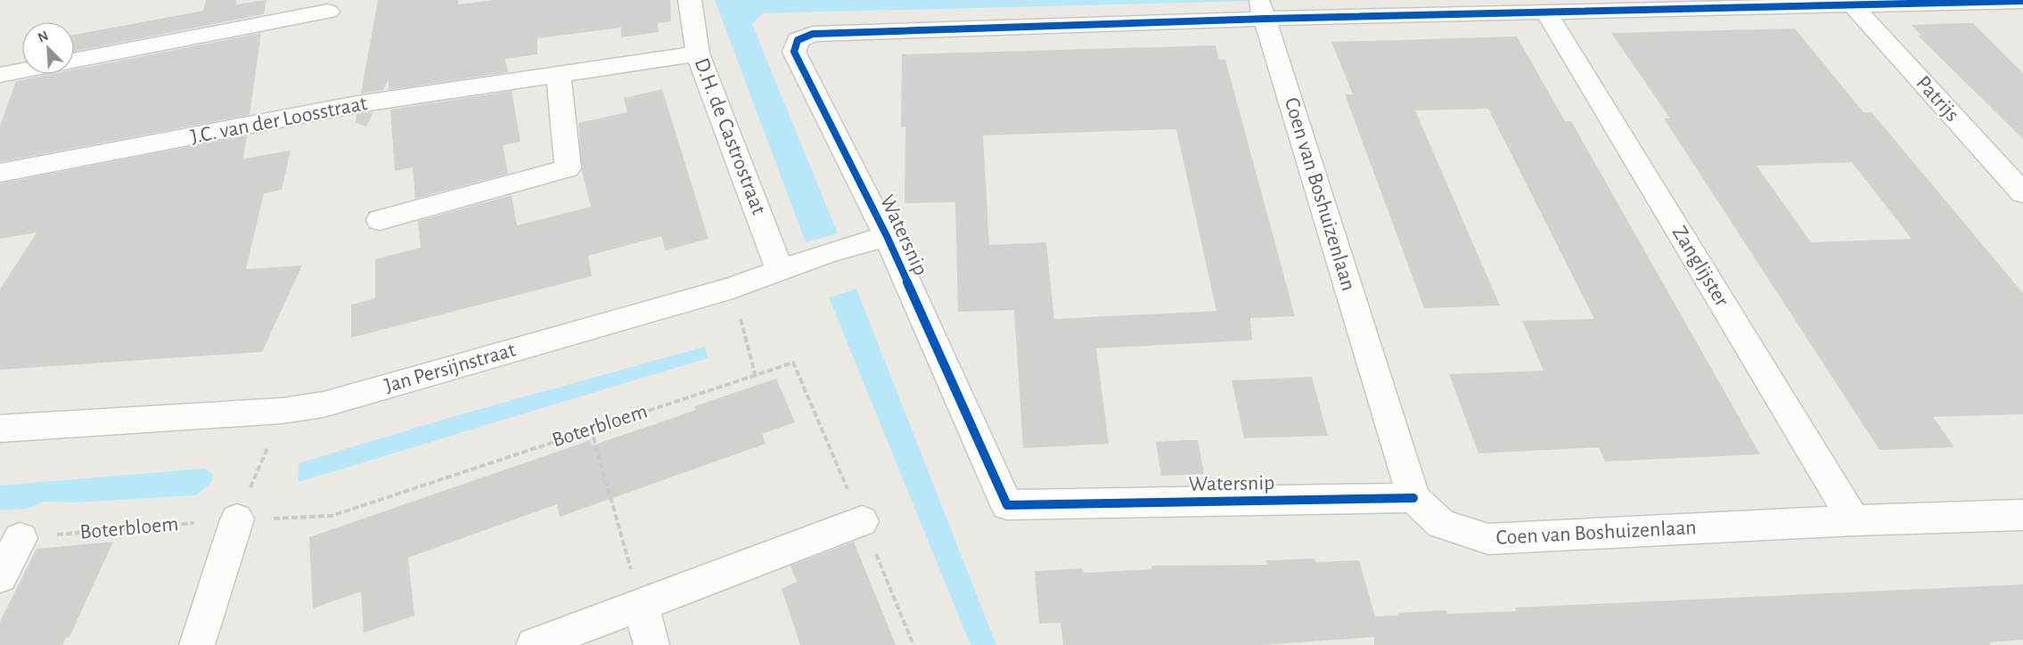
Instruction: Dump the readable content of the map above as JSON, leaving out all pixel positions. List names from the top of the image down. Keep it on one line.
{"streets":{"street":["Patrijs","J.C. van der Loosstraat","D.H. de Castrostraat","Coen van Boshuizenlaan","Watersnip","Zanglijster","Jan Persijnstraat"],"path":["Boterbloem"]},"crossings":[["J.C. van der Loosstraat","D.H. de Castrostraat"],["D.H. de Castrostraat","Jan Persijnstraat"],["Coen van Boshuizenlaan","Watersnip"],["Coen van Boshuizenlaan","Zanglijster"],["Watersnip","Jan Persijnstraat"]],"north":"top left"}
